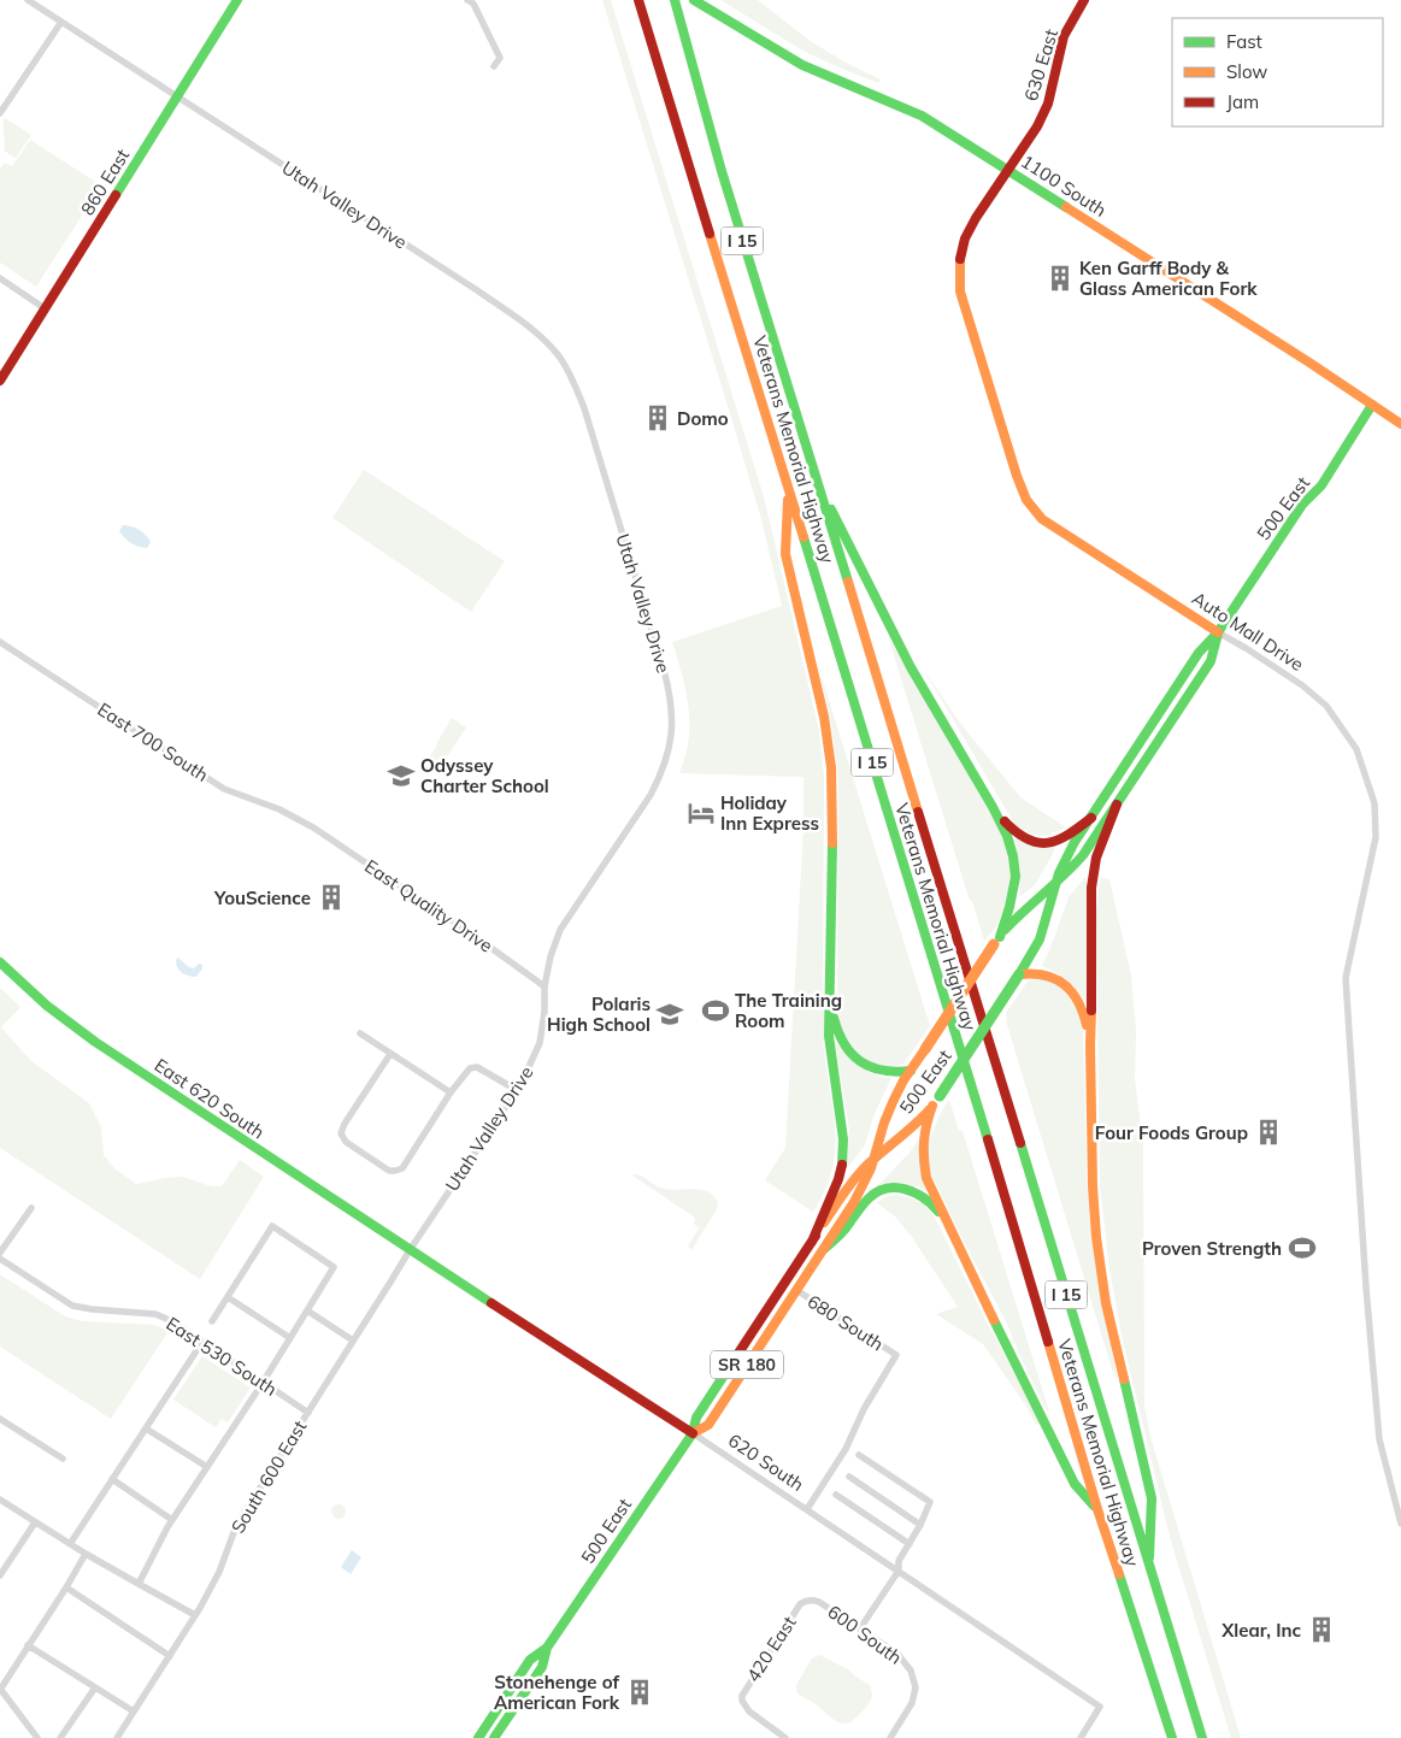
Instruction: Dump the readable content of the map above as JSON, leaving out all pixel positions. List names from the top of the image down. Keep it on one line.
{"streets":{"main road":["630 East","860 East","1100 South","I 15","Veterans Memorial Highway","500 East","Auto Mall Drive","East 620 South","SR 180","620 South"],"street":["Utah Valley Drive","East 700 South","East Quality Drive","680 South","East 530 South","South 600 East","600 South","420 East"]},"crossings":[["630 East","1100 South"],["630 East","Auto Mall Drive"],["860 East","Utah Valley Drive"],["1100 South","500 East"],["1100 South","Auto Mall Drive"],["Utah Valley Drive","East Quality Drive"],["Utah Valley Drive","East 620 South"],["Utah Valley Drive","620 South"],["Utah Valley Drive","South 600 East"],["500 East","Auto Mall Drive"],["500 East","680 South"],["500 East","620 South"],["East 700 South","East Quality Drive"],["East 620 South","620 South"],["East 620 South","South 600 East"],["680 South","620 South"],["East 530 South","South 600 East"],["620 South","South 600 East"],["600 South","420 East"]],"places":{"building":["Ken Garff Body & Glass American Fork","Domo","YouScience","Four Foods Group","Xlear, Inc","Stonehenge of American Fork"],"school or university":["Odyssey Charter School","Polaris High School"],"hotel":["Holiday Inn Express"],"sports":["The Training Room","Proven Strength"]},"legend":["Fast","Slow","Jam"]}
